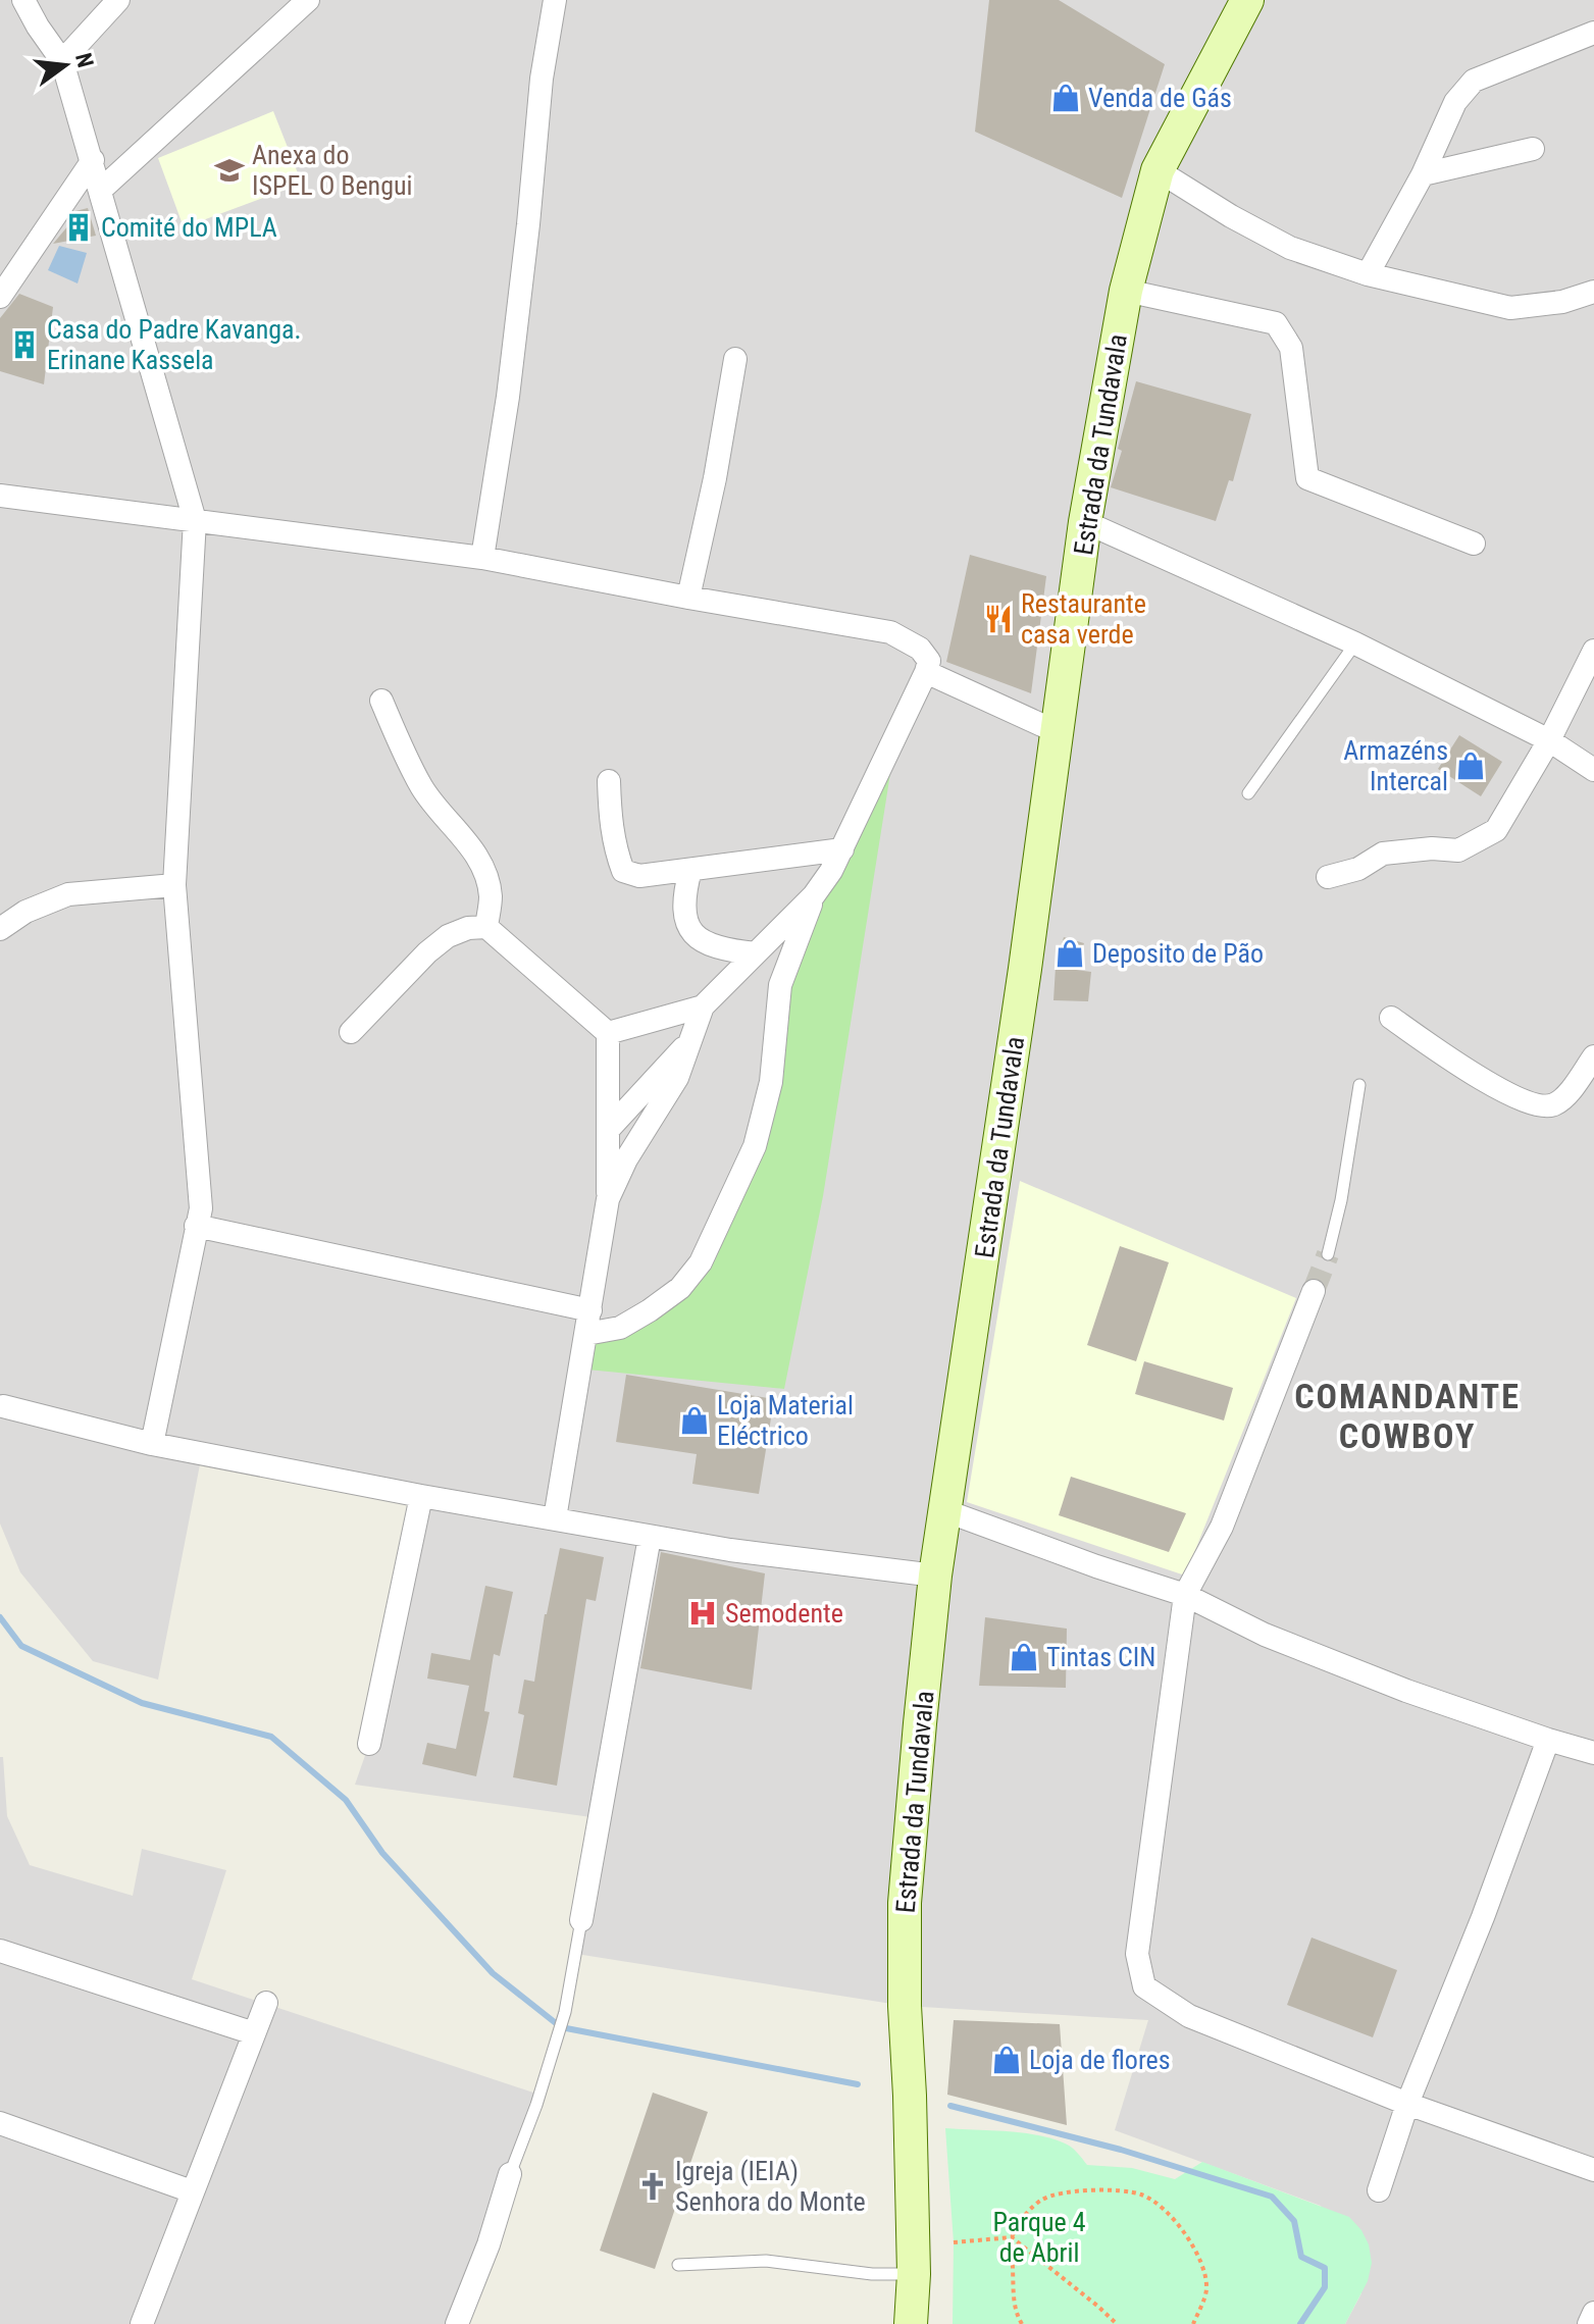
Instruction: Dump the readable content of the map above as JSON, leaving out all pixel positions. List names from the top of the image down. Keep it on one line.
{"streets":{"main road":["Estrada da Tundavala"]},"districts":["COMANDANTE COWBOY"],"parks":["Parque 4 de Abril"],"places":{"shop":["Venda de Gás","Armazéns Intercal","Deposito de Pão","Loja Material Eléctrico","Tintas CIN","Loja de flores"],"school or university":["Anexa do ISPEL O Bengui"],"building":["Comité do MPLA","Casa do Padre Kavanga. Erinane Kassela"],"restaurant":["Restaurante casa verde"],"hospital":["Semodente"],"church":["Igreja (IEIA) Senhora do Monte"]},"north":"right"}
